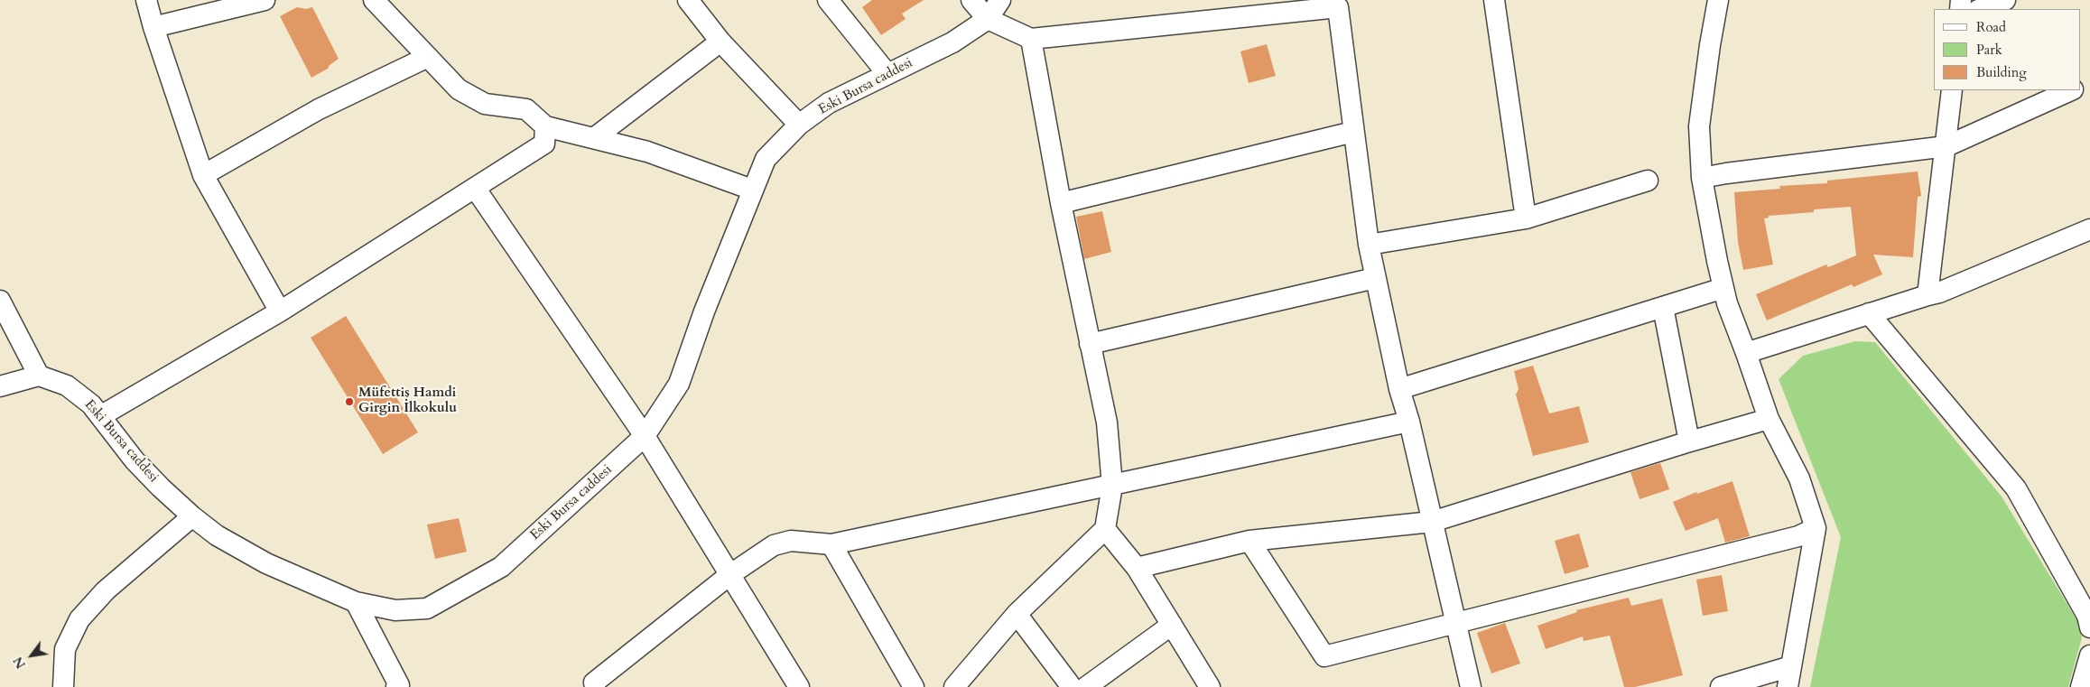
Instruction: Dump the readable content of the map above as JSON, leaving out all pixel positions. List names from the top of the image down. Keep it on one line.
{"streets":{"street":["Eski Bursa caddesi"]},"places":["Müfettiş Hamdi Girgin İlkokulu"],"legend":["Road","Park","Building"],"north":"bottom left"}
